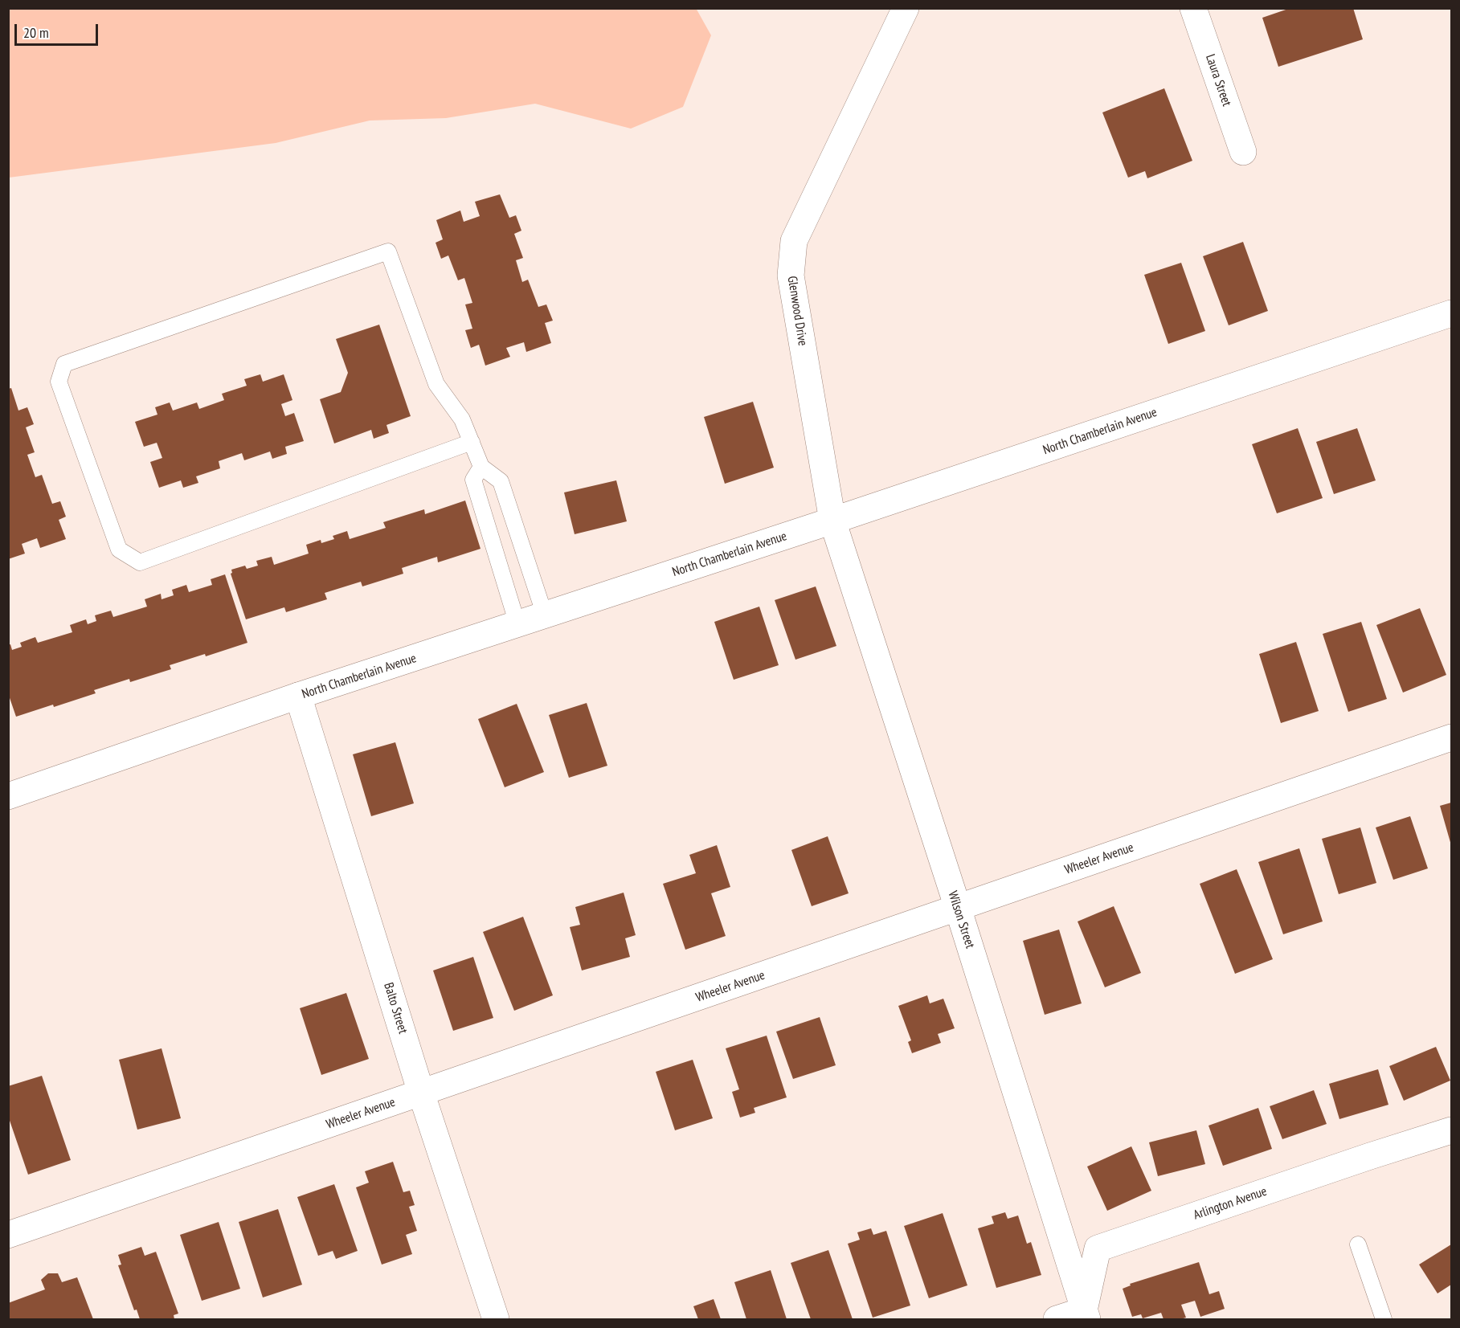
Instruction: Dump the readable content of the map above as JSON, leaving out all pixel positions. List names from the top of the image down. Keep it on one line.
{"streets":{"street":["Laura Street","Glenwood Drive","North Chamberlain Avenue","Wheeler Avenue","Wilson Street","Balto Street","Arlington Avenue"]},"crossings":[["Glenwood Drive","North Chamberlain Avenue"],["Glenwood Drive","Wilson Street"],["North Chamberlain Avenue","Wilson Street"],["North Chamberlain Avenue","Balto Street"],["Wheeler Avenue","Wilson Street"],["Wheeler Avenue","Balto Street"],["Wilson Street","Arlington Avenue"]],"scale_bar":"20 m"}
